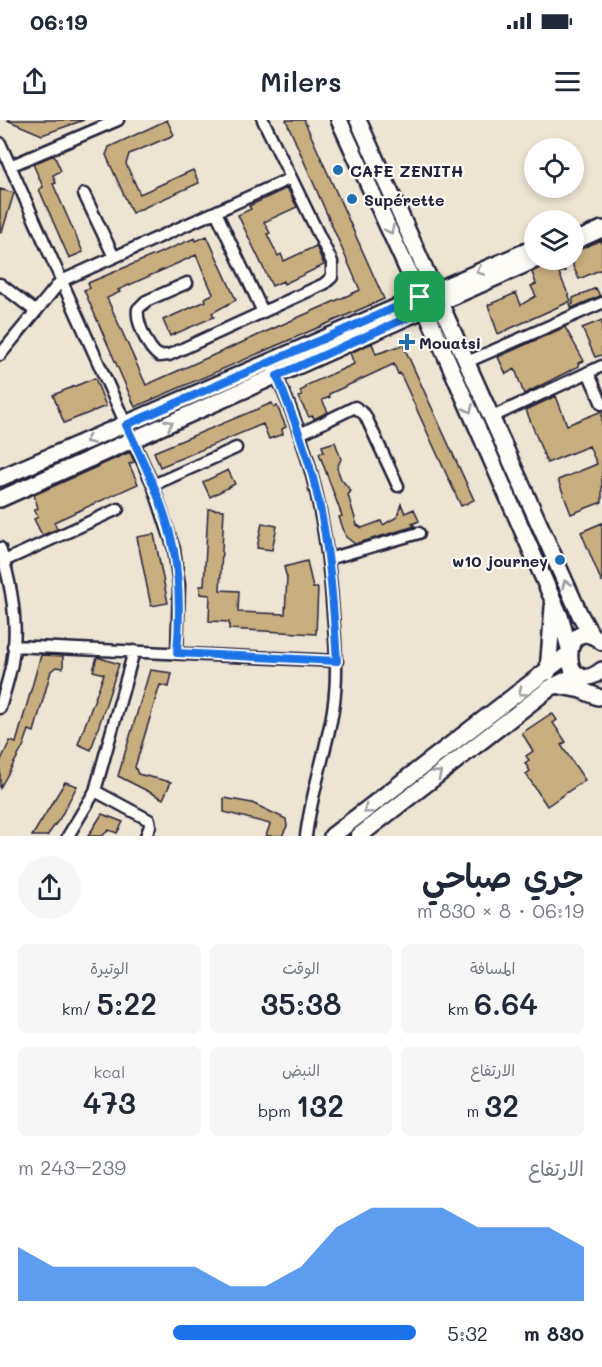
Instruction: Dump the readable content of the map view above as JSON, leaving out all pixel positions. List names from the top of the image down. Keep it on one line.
{"places":{"other":["CAFE ZENITH","Supérette","w10 journey"],"health":["Mouatsi"]},"page":{"status":"06:19","header":"Milers","heading":["جري صباحي","06:19 · 8 × 830 m"],"stats":[["المسافة","6.64 km"],["الوقت","35:38"],["الوتيرة","5:22 /km"],["الارتفاع","32 m"],["النبض","132 bpm"],["kcal","473"]],"chart":["الارتفاع","239–243 m"],"list":[{"name":"830 m","note":"5:32"}]}}
